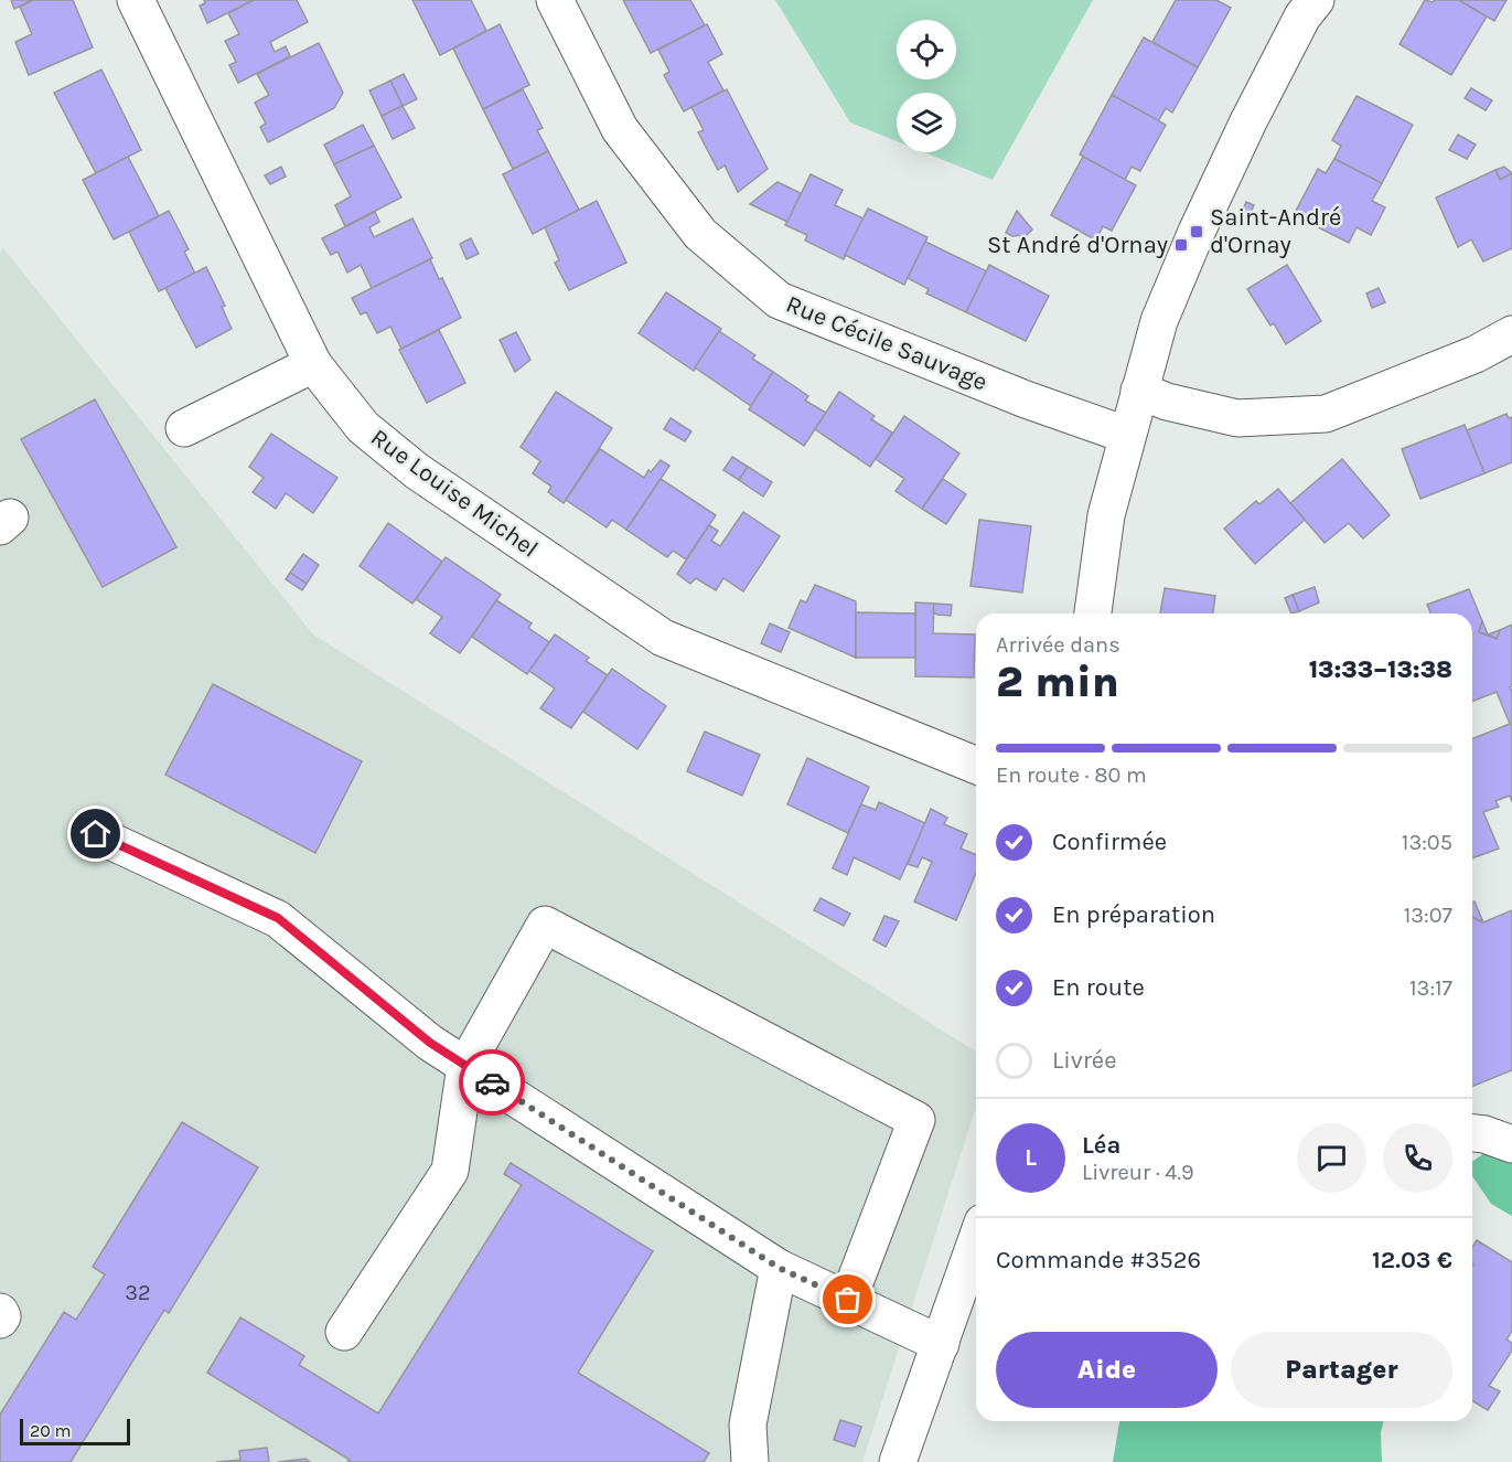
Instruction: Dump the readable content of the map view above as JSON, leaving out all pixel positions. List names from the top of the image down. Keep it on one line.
{"streets":{"street":["Rue Cécile Sauvage","Rue Louise Michel"]},"places":{"transit":["Saint-André d'Ornay","St André d'Ornay"]},"house_numbers":["32"],"scale_bar":"20 m","page":{"heading":["2 min","Arrivée dans","13:33–13:38"],"panel":["Léa","Livreur · 4.9","Commande #3526","12.03 €"],"bar":"En route · 80 m","list":[["Confirmée","13:05"],["En préparation","13:07"],["En route","13:17"],"Livrée"],"round":"L","buttons":["Aide","Partager"],"scale":"20 m"}}
